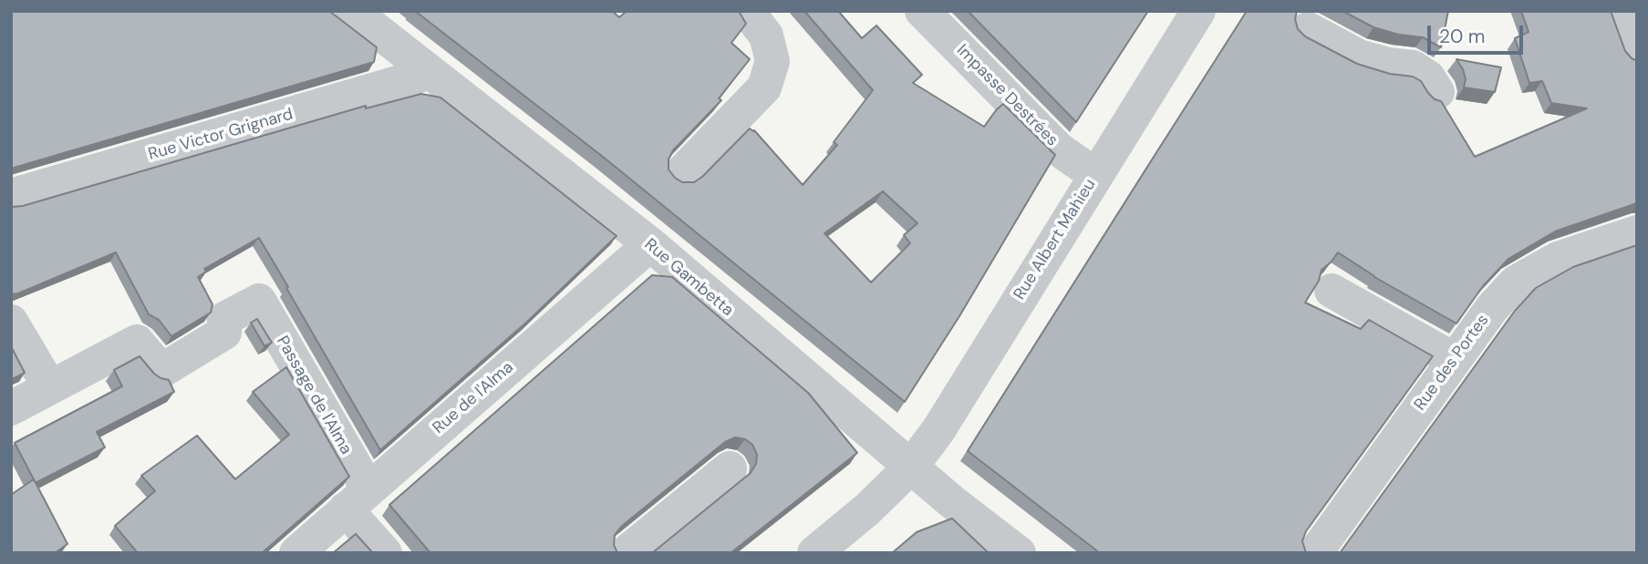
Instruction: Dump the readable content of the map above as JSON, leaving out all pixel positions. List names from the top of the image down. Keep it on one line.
{"streets":{"street":["Impasse Destrées","Rue Victor Grignard","Rue Albert Mahieu","Rue Gambetta","Rue des Portes","Passage de l'Alma","Rue de l'Alma"]},"crossings":[["Impasse Destrées","Rue Albert Mahieu"],["Rue Victor Grignard","Rue Gambetta"],["Rue Albert Mahieu","Rue Gambetta"],["Rue Gambetta","Rue de l'Alma"],["Passage de l'Alma","Rue de l'Alma"]],"scale_bar":"20 m"}
